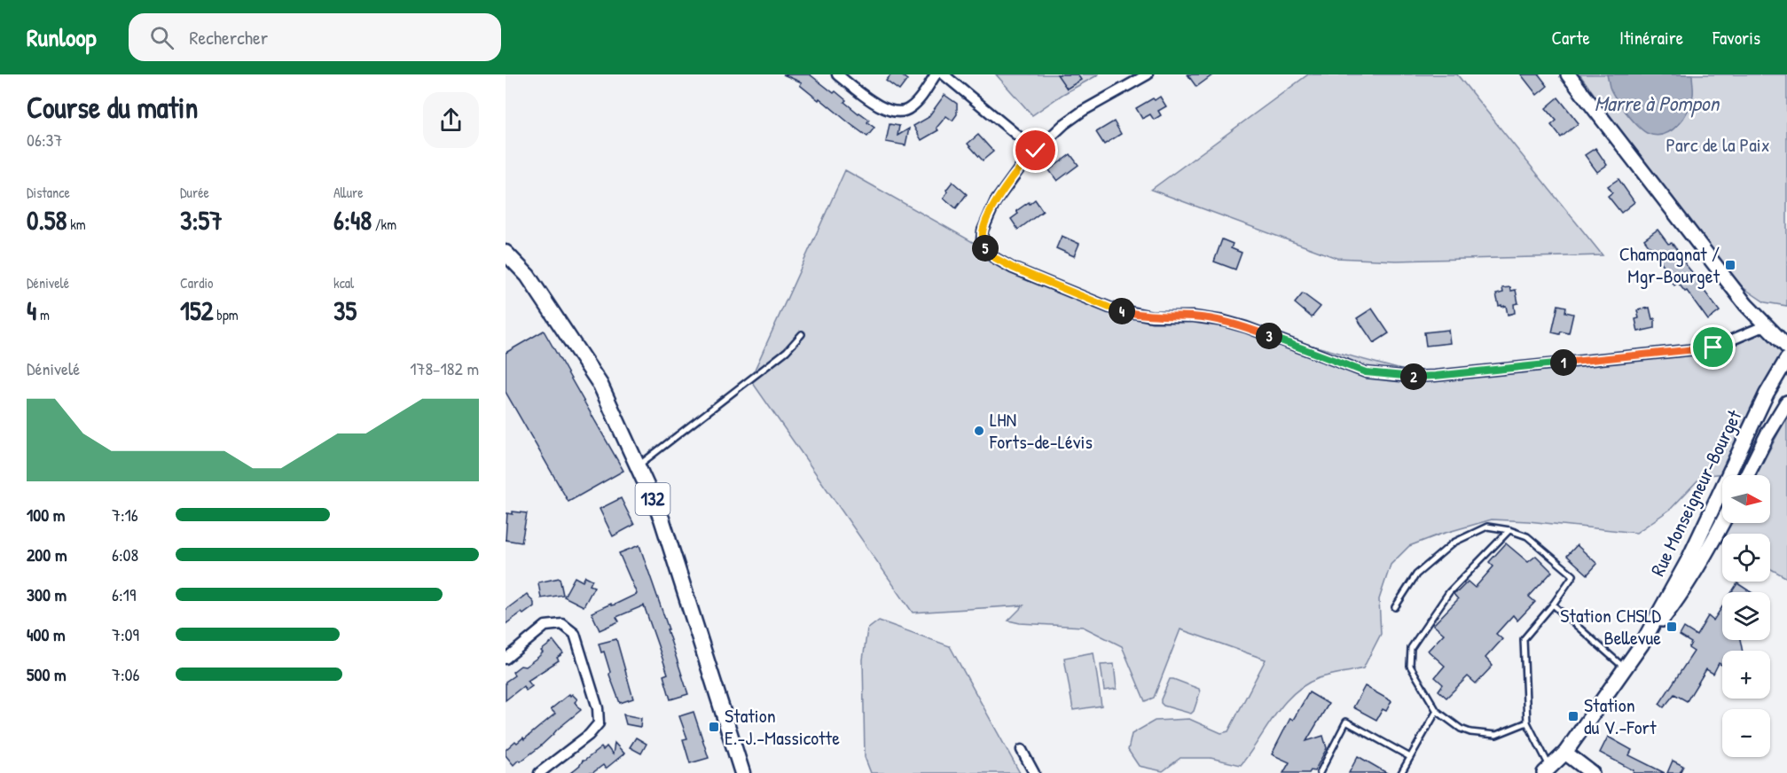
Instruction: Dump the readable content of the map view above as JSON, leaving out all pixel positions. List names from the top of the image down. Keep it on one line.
{"streets":{"main road":["132"],"street":["Rue Monseigneur-Bourget"]},"water":["Marre à Pompon"],"parks":["Parc de la Paix"],"places":{"transit":["Champagnat / Mgr-Bourget","Station CHSLD Bellevue","Station du V.-Fort","Station E.-J.-Massicotte"],"other":["LHN Forts-de-Lévis"]},"north":"right","page":{"header":"Runloop","search":"Rechercher","nav":["Carte","Itinéraire","Favoris"],"heading":["Course du matin","06:37"],"stats":[["Distance","0.58 km"],["Durée","3:57"],["Allure","6:48 /km"],["Dénivelé","4 m"],["Cardio","152 bpm"],["kcal","35"]],"pins":["5","4","3","1","2"],"chart":["Dénivelé","178–182 m"],"map_buttons":["+","−"],"list":[{"name":"100 m","note":"7:16"},{"name":"200 m","note":"6:08"},{"name":"300 m","note":"6:19"},{"name":"400 m","note":"7:09"},{"name":"500 m","note":"7:06"}]}}
